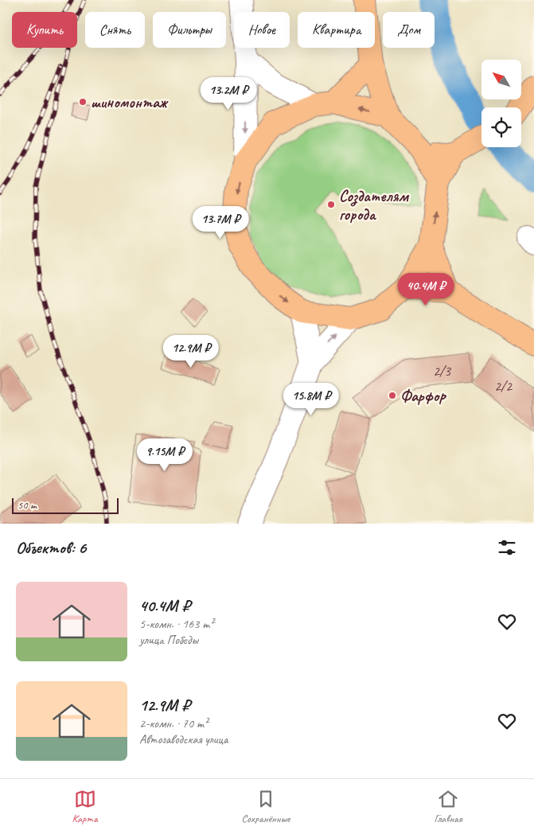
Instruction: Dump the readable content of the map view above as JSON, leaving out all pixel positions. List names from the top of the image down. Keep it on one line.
{"places":["шиномонтаж","Создателям города","Фарфор"],"house_numbers":["2/3","2/2"],"scale_bar":"50 m","north":"top left","page":{"chip":["Купить","Снять","Фильтры","Новое","Квартира","Дом"],"price":["13.2M ₽","13.7M ₽","40.4M ₽","12.9M ₽","15.8M ₽","9.15M ₽"],"scale":"50 m","heading":"Объектов: 6","list":[{"name":"40.4M ₽","note":"5-комн. · 163 m² · улица Победы"},{"name":"12.9M ₽","note":"2-комн. · 70 m² · Автозаводская улица"}],"tabs":["Карта","Сохранённые","Главная"]}}
